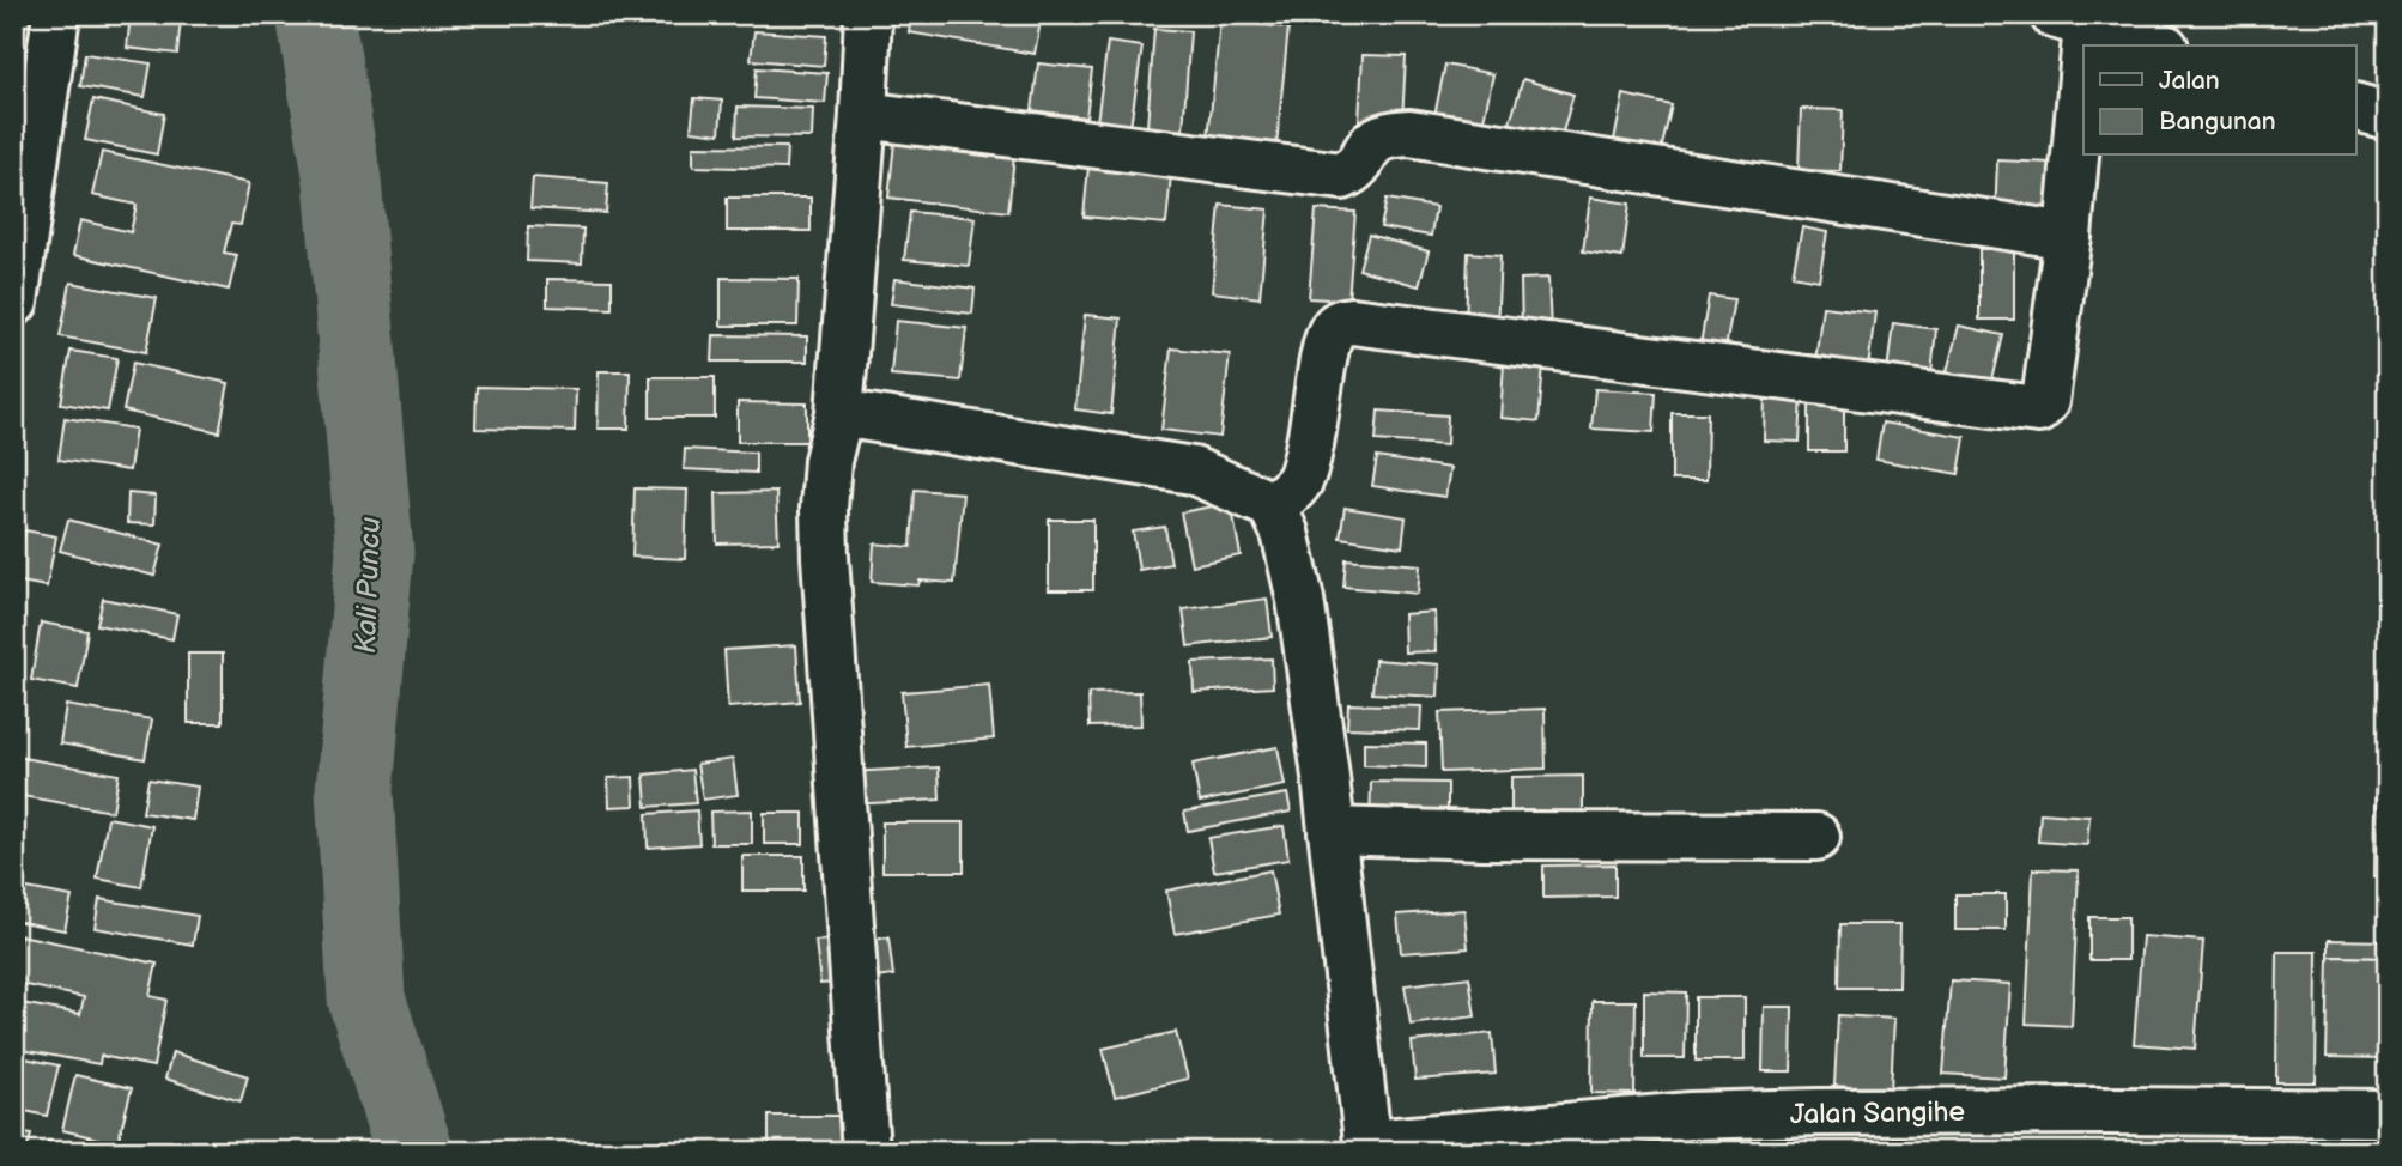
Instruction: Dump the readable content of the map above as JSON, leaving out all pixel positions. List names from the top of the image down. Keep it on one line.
{"streets":{"street":["Jalan Sangihe"]},"water":["Kali Puncu"],"legend":["Jalan","Bangunan"]}
